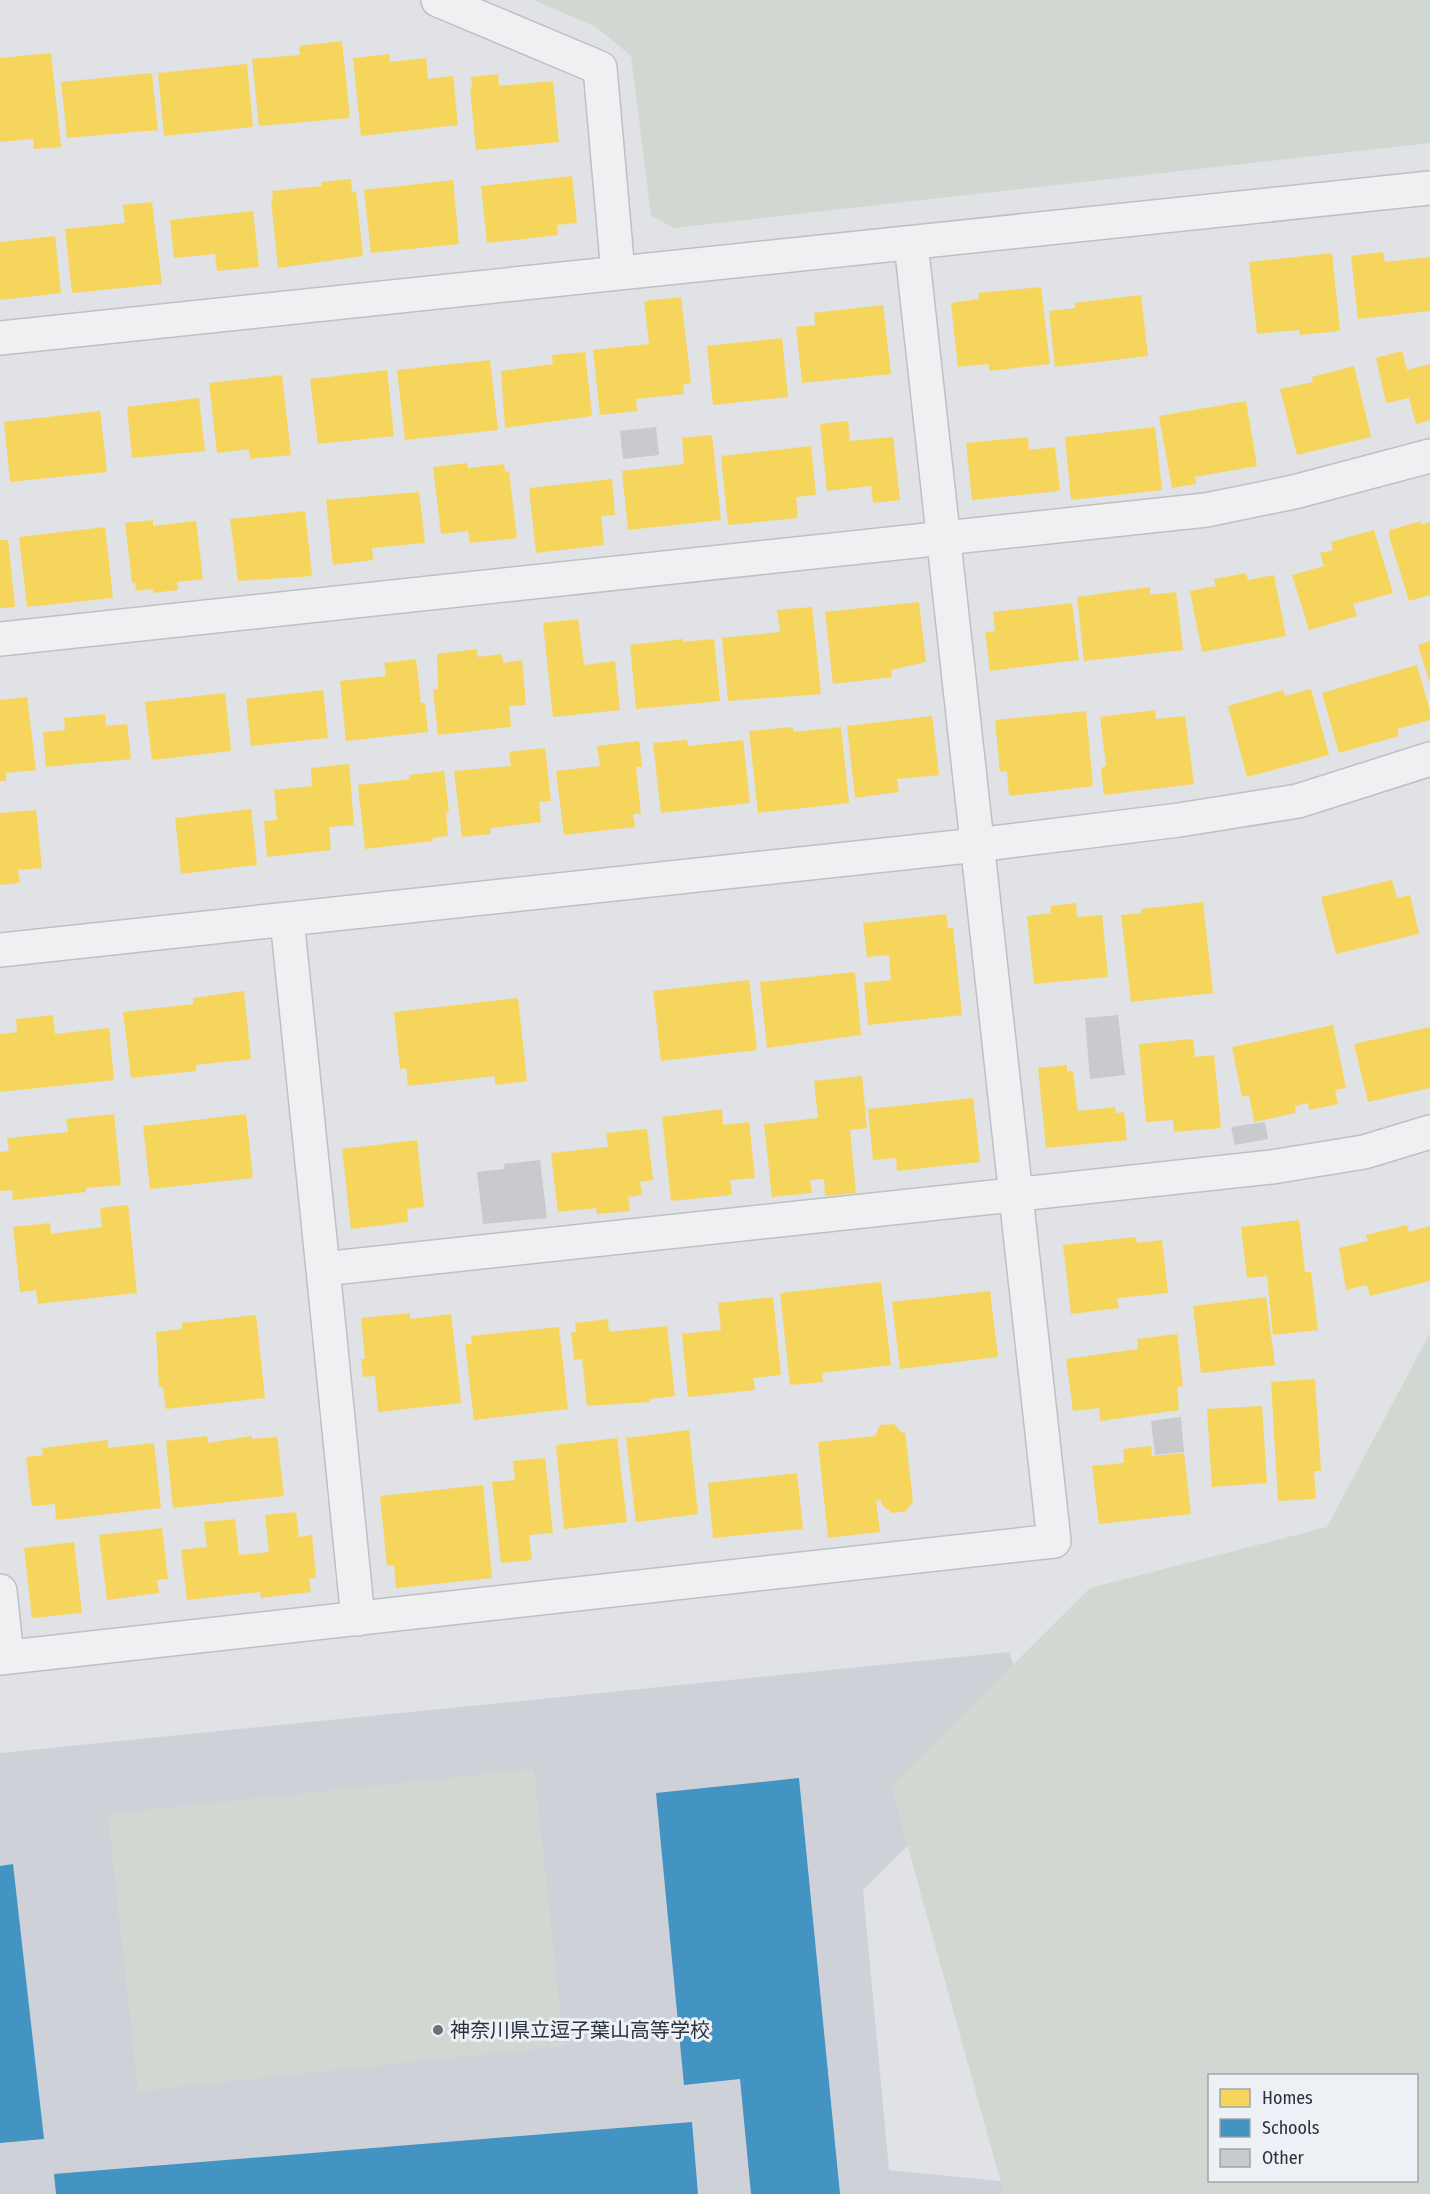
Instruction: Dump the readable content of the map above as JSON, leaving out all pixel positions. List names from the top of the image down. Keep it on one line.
{"places":["神奈川県立逗子葉山高等学校"],"legend":["Homes","Schools","Other"]}
